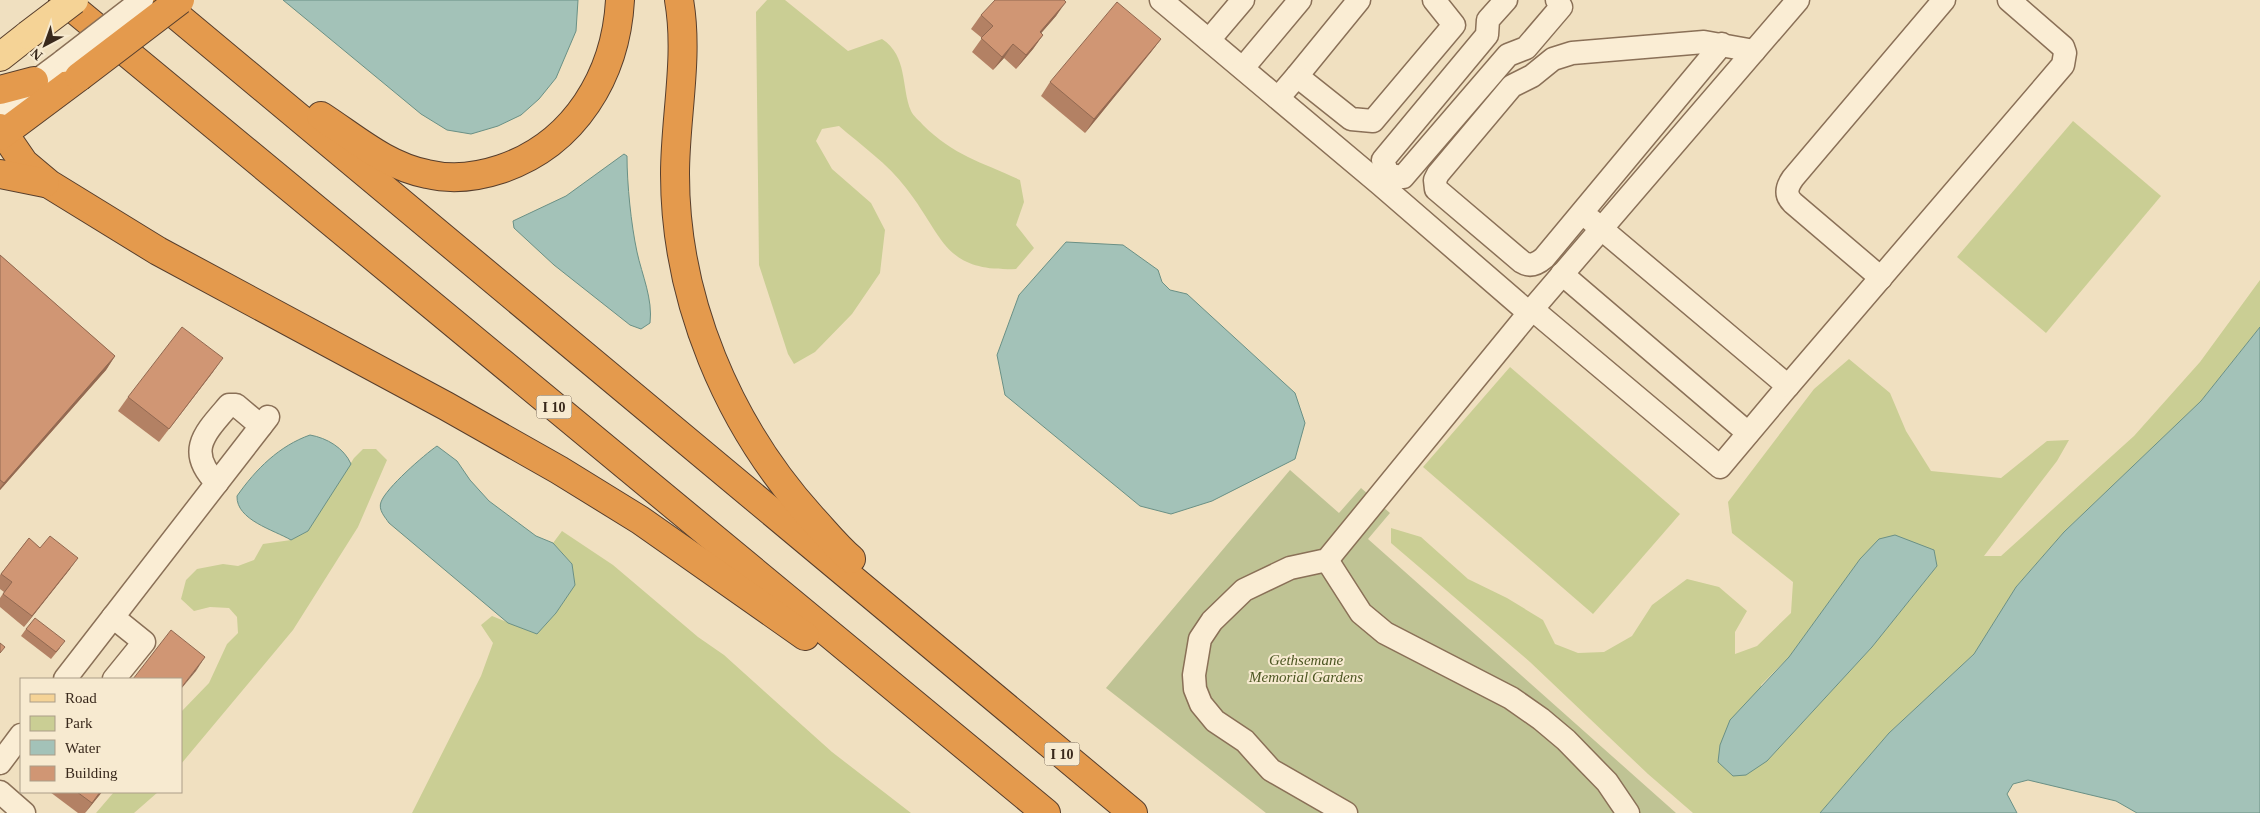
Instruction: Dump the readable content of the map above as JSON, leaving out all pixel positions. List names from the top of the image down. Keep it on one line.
{"streets":{"highway":["I 10"]},"parks":["Gethsemane Memorial Gardens"],"legend":["Road","Park","Water","Building"],"north":"bottom left"}
